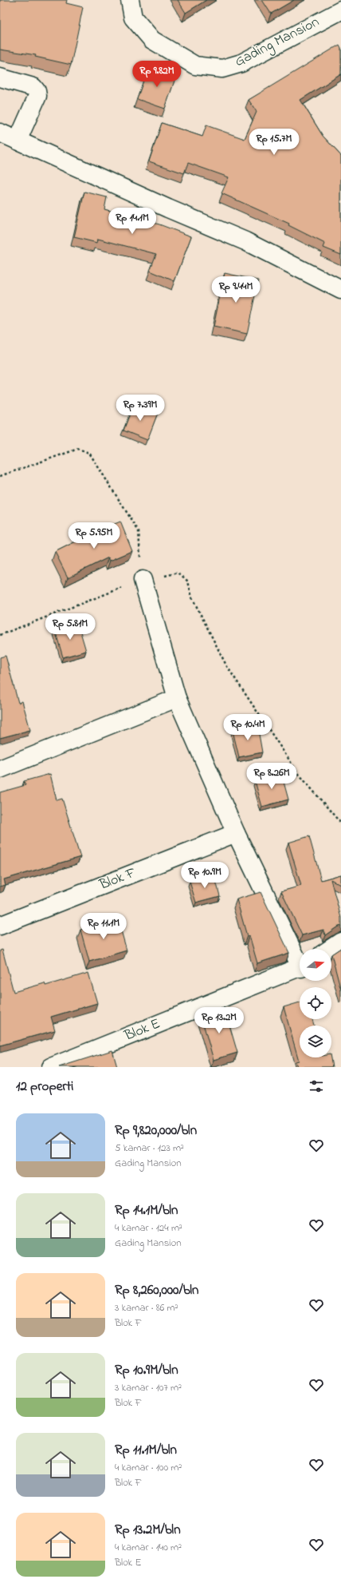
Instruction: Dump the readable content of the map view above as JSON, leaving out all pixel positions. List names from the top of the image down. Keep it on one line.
{"streets":{"street":["Gading Mansion","Blok F","Blok E"]},"north":"right","page":{"price":["Rp 9.82M","Rp 15.7M","Rp 14.1M","Rp 9.44M","Rp 7.39M","Rp 5.95M","Rp 5.81M","Rp 10.4M","Rp 8.26M","Rp 10.9M","Rp 11.1M","Rp 13.2M"],"heading":"12 properti","list":[{"name":"Rp 9,820,000/bln","note":"5 kamar · 123 m² · Gading Mansion"},{"name":"Rp 14.1M/bln","note":"4 kamar · 124 m² · Gading Mansion"},{"name":"Rp 8,260,000/bln","note":"3 kamar · 86 m² · Blok F"},{"name":"Rp 10.9M/bln","note":"3 kamar · 107 m² · Blok F"},{"name":"Rp 11.1M/bln","note":"4 kamar · 100 m² · Blok F"},{"name":"Rp 13.2M/bln","note":"4 kamar · 140 m² · Blok E"}]}}
